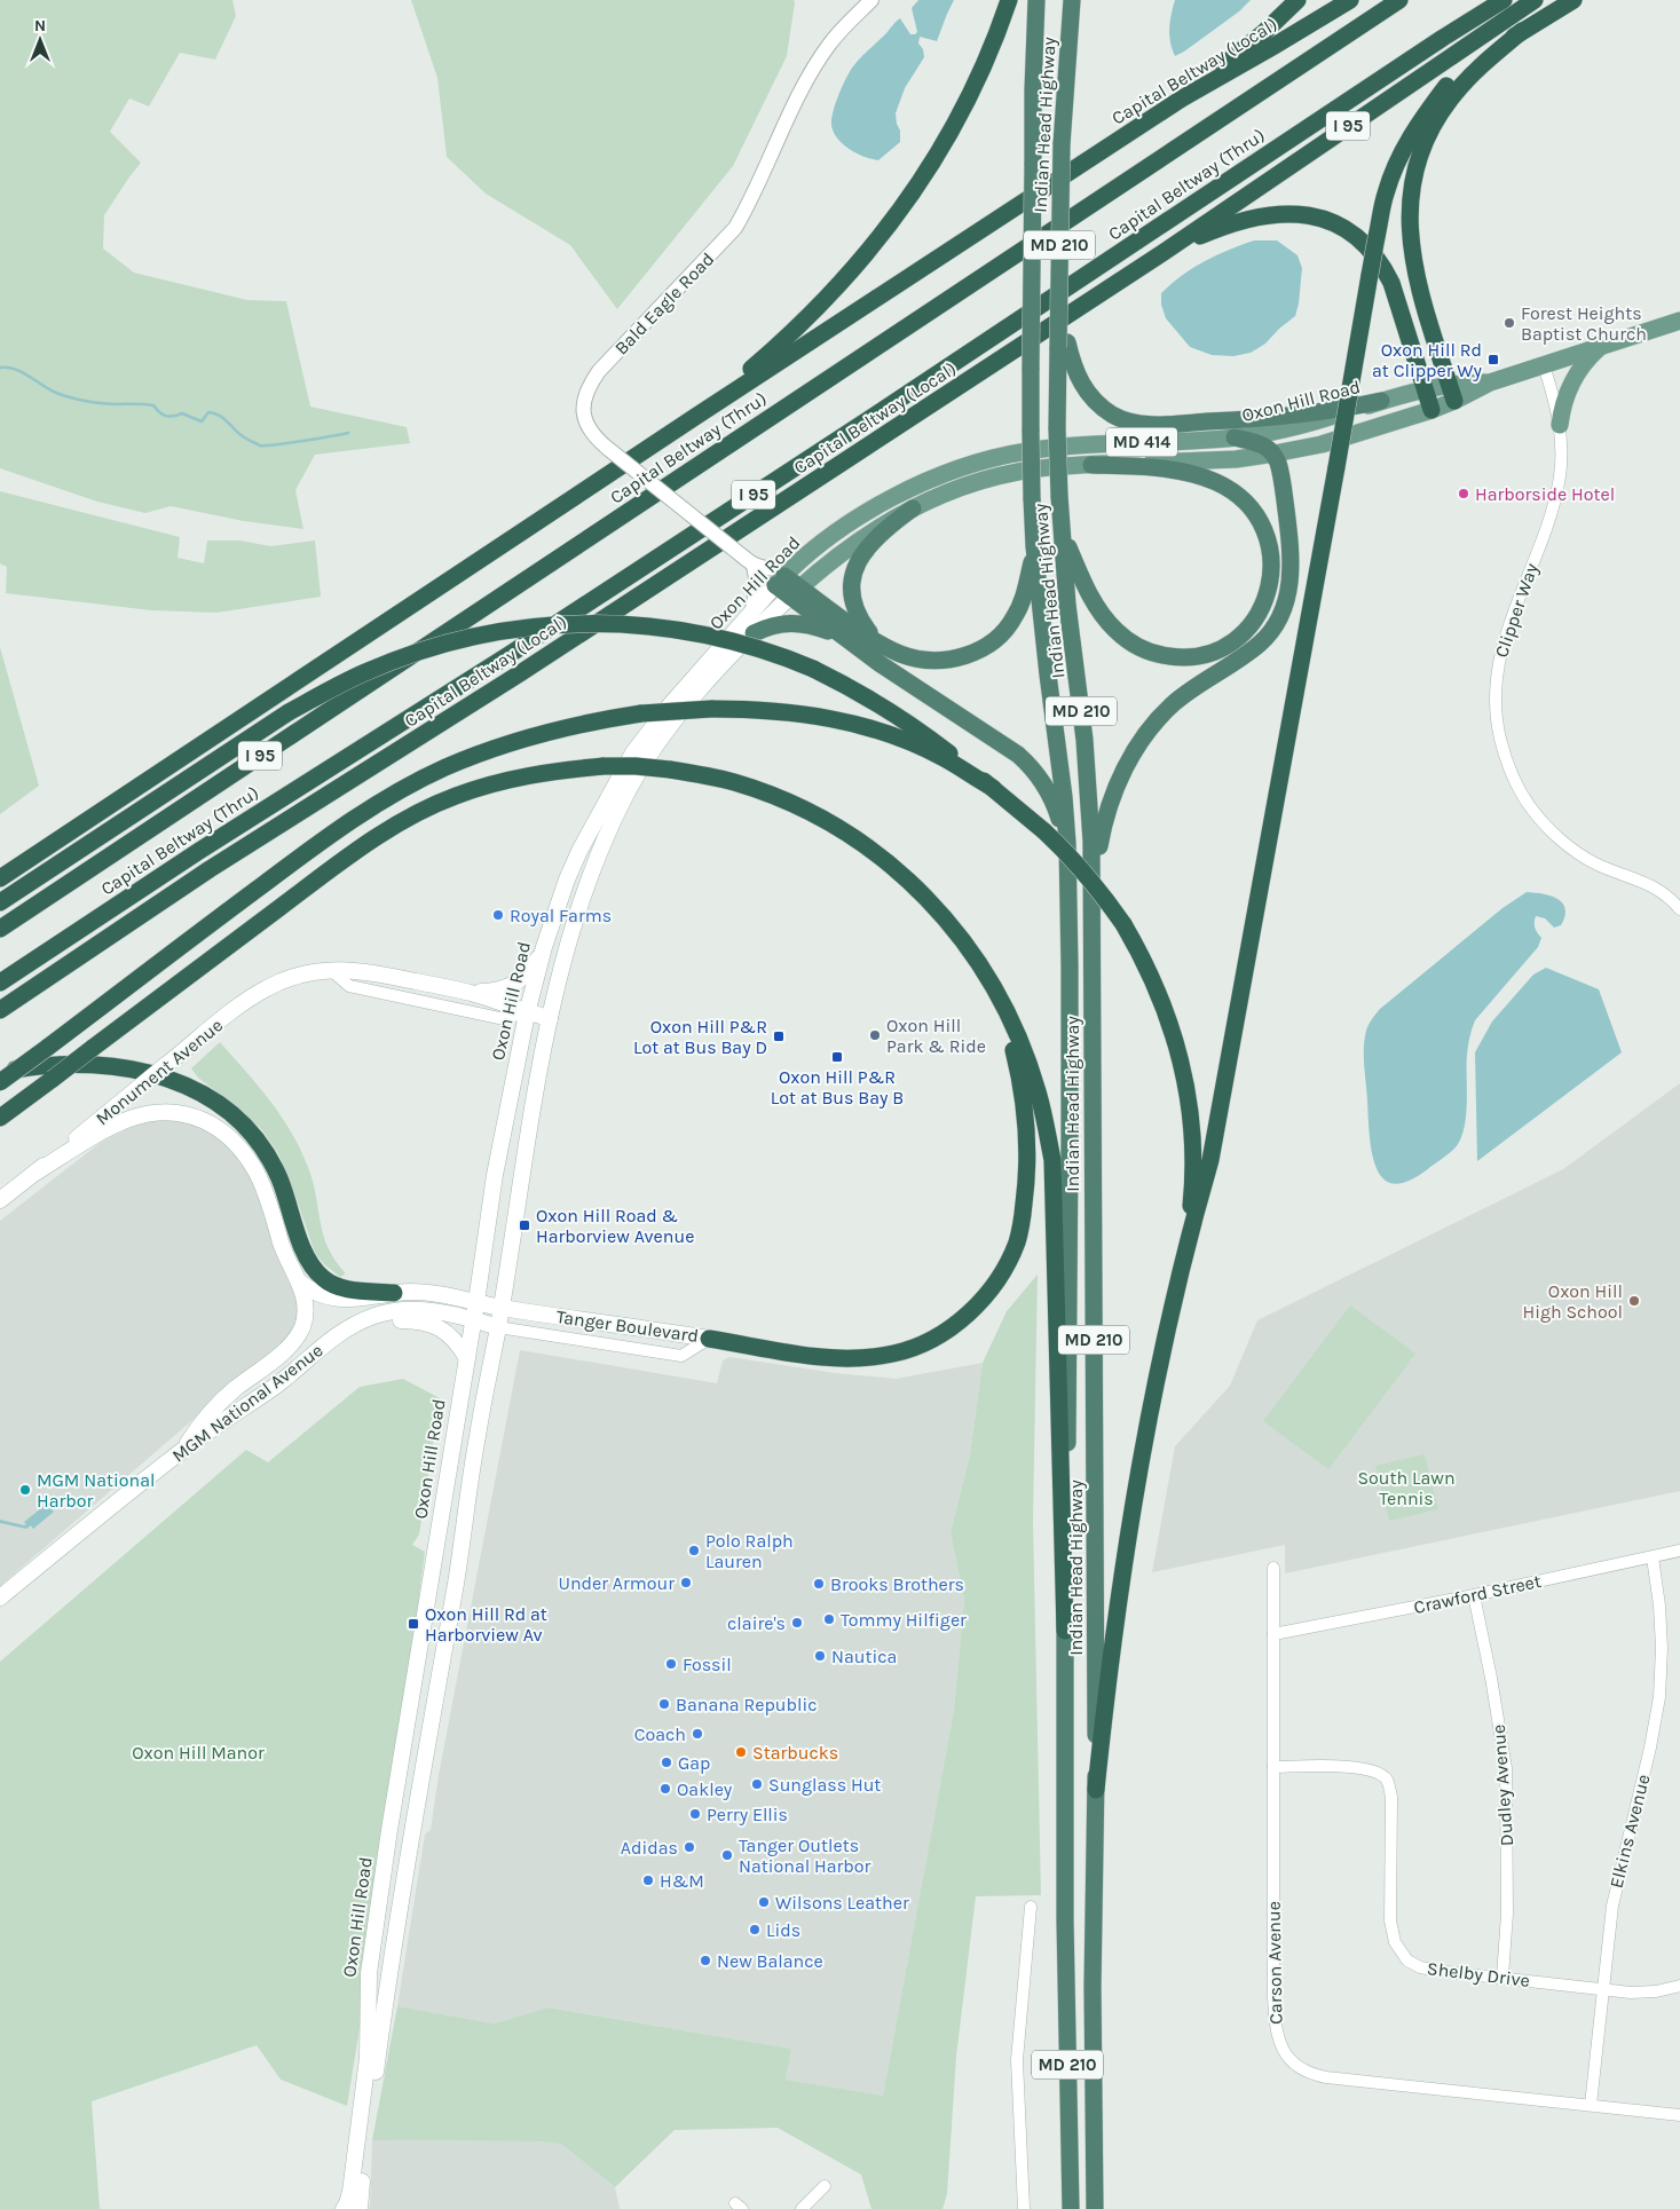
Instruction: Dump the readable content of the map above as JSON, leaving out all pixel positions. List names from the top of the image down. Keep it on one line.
{"streets":{"highway":["Capital Beltway (Local)","Indian Head Highway","I 95","Capital Beltway (Thru)","MD 210"],"main road":["Oxon Hill Road","MD 414","Monument Avenue","Tanger Boulevard","MGM National Avenue"],"street":["Bald Eagle Road","Clipper Way","Crawford Street","Dudley Avenue","Elkins Avenue","Carson Avenue","Shelby Drive"]},"crossings":[["Oxon Hill Road","MD 414"],["Oxon Hill Road","Clipper Way"],["Oxon Hill Road","Monument Avenue"],["Oxon Hill Road","Tanger Boulevard"],["Oxon Hill Road","MGM National Avenue"],["Tanger Boulevard","MGM National Avenue"],["Crawford Street","Dudley Avenue"],["Crawford Street","Elkins Avenue"],["Crawford Street","Carson Avenue"],["Dudley Avenue","Shelby Drive"],["Elkins Avenue","Carson Avenue"],["Elkins Avenue","Shelby Drive"],["Carson Avenue","Shelby Drive"]],"parks":["South Lawn Tennis","Oxon Hill Manor"],"places":{"other":["Forest Heights Baptist Church","Harborside Hotel","Royal Farms","Oxon Hill Park & Ride","Oxon Hill High School","MGM National Harbor","Polo Ralph Lauren","Under Armour","Brooks Brothers","Tommy Hilfiger","claire's","Nautica","Fossil","Banana Republic","Coach","Starbucks","Gap","Sunglass Hut","Oakley","Perry Ellis","Adidas","Tanger Outlets National Harbor","H&M","Wilsons Leather","Lids","New Balance"],"transit":["Oxon Hill Rd at Clipper Wy","Oxon Hill P&R Lot at Bus Bay D","Oxon Hill P&R Lot at Bus Bay B","Oxon Hill Road & Harborview Avenue","Oxon Hill Rd at Harborview Av"]},"north":"top"}
